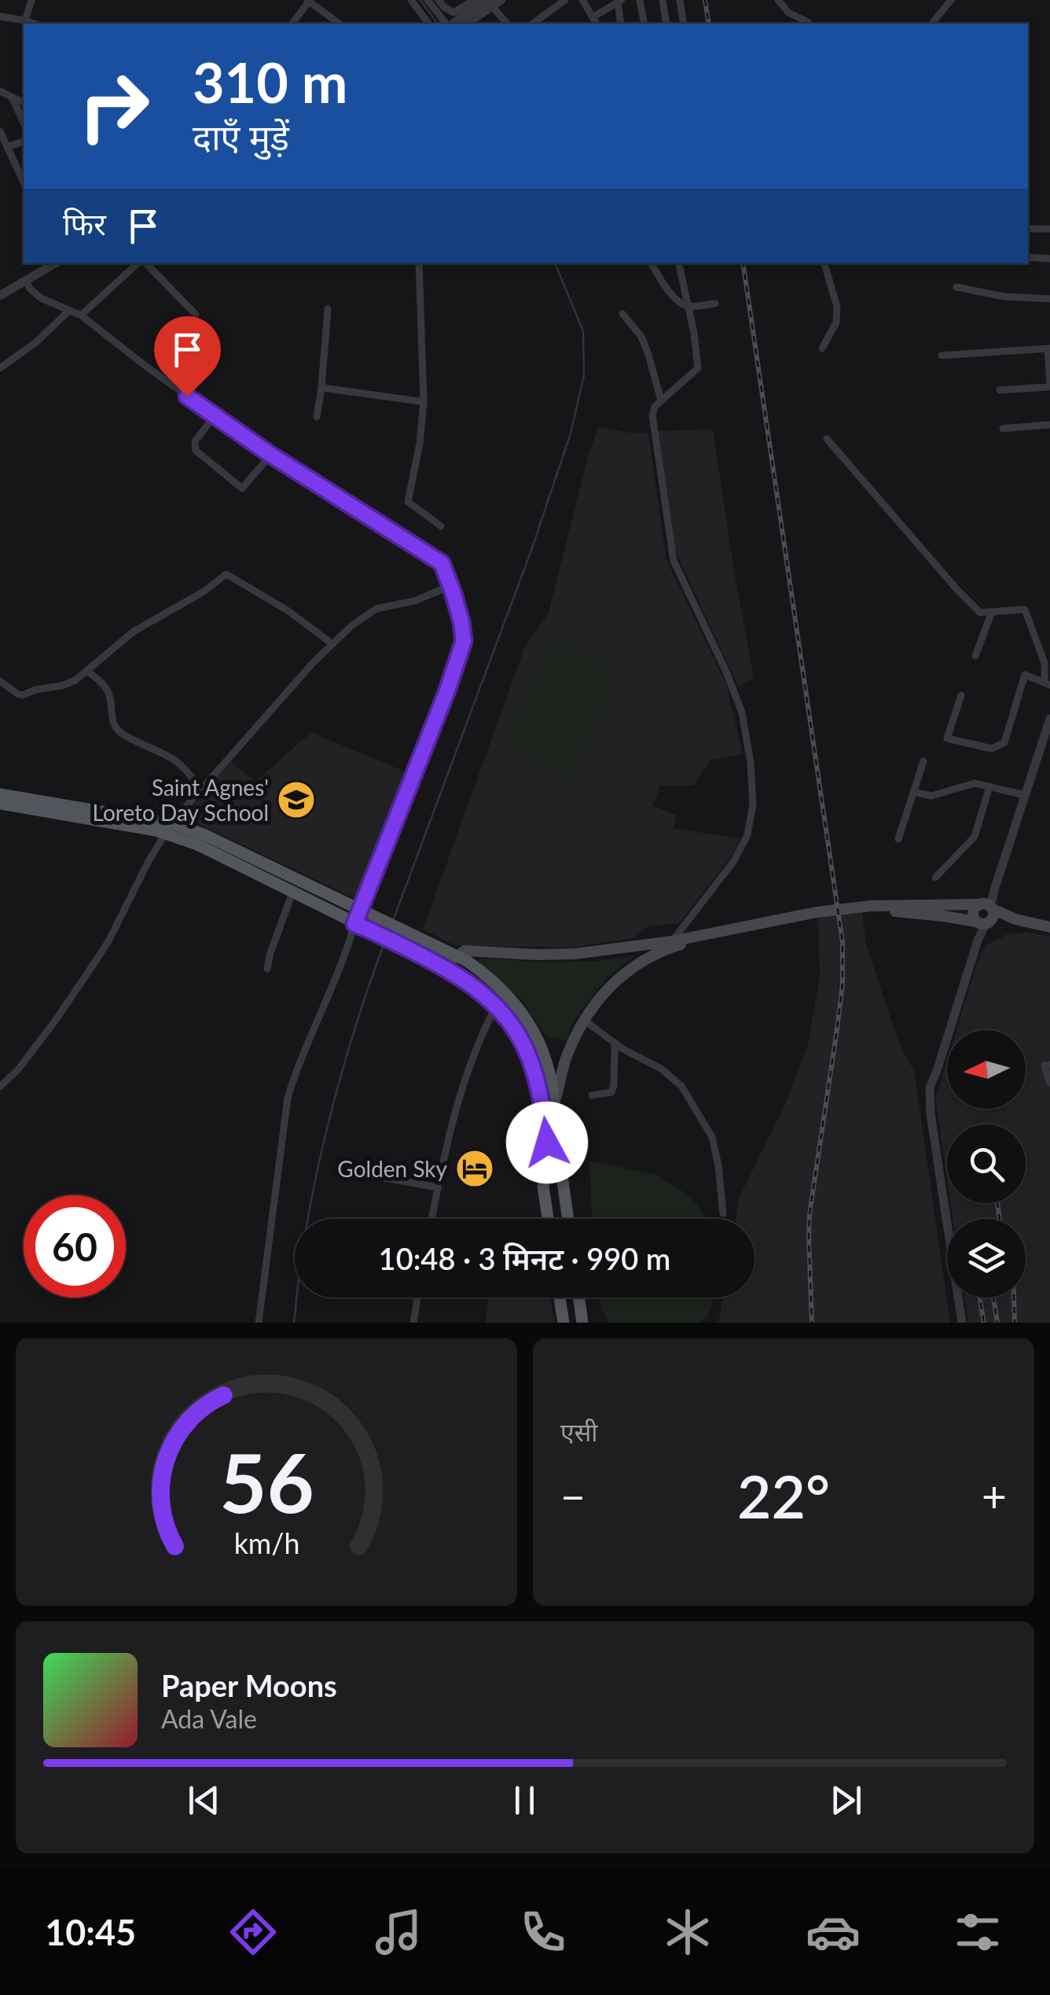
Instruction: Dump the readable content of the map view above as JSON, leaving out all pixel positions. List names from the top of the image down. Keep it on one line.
{"places":{"school or university":["Saint Agnes' Loreto Day School"],"hotel":["Golden Sky"]},"north":"left","page":{"turn":["310 m","दाएँ मुड़ें"],"then":"फिर","limit":"60","trip":"10:48 · 3 मिनट · 990 m","tile":"एसी","heat":["−","22°","+"],"song":["Paper Moons","Ada Vale"],"tabs":"10:45","gauge":["56","km/h"]}}
